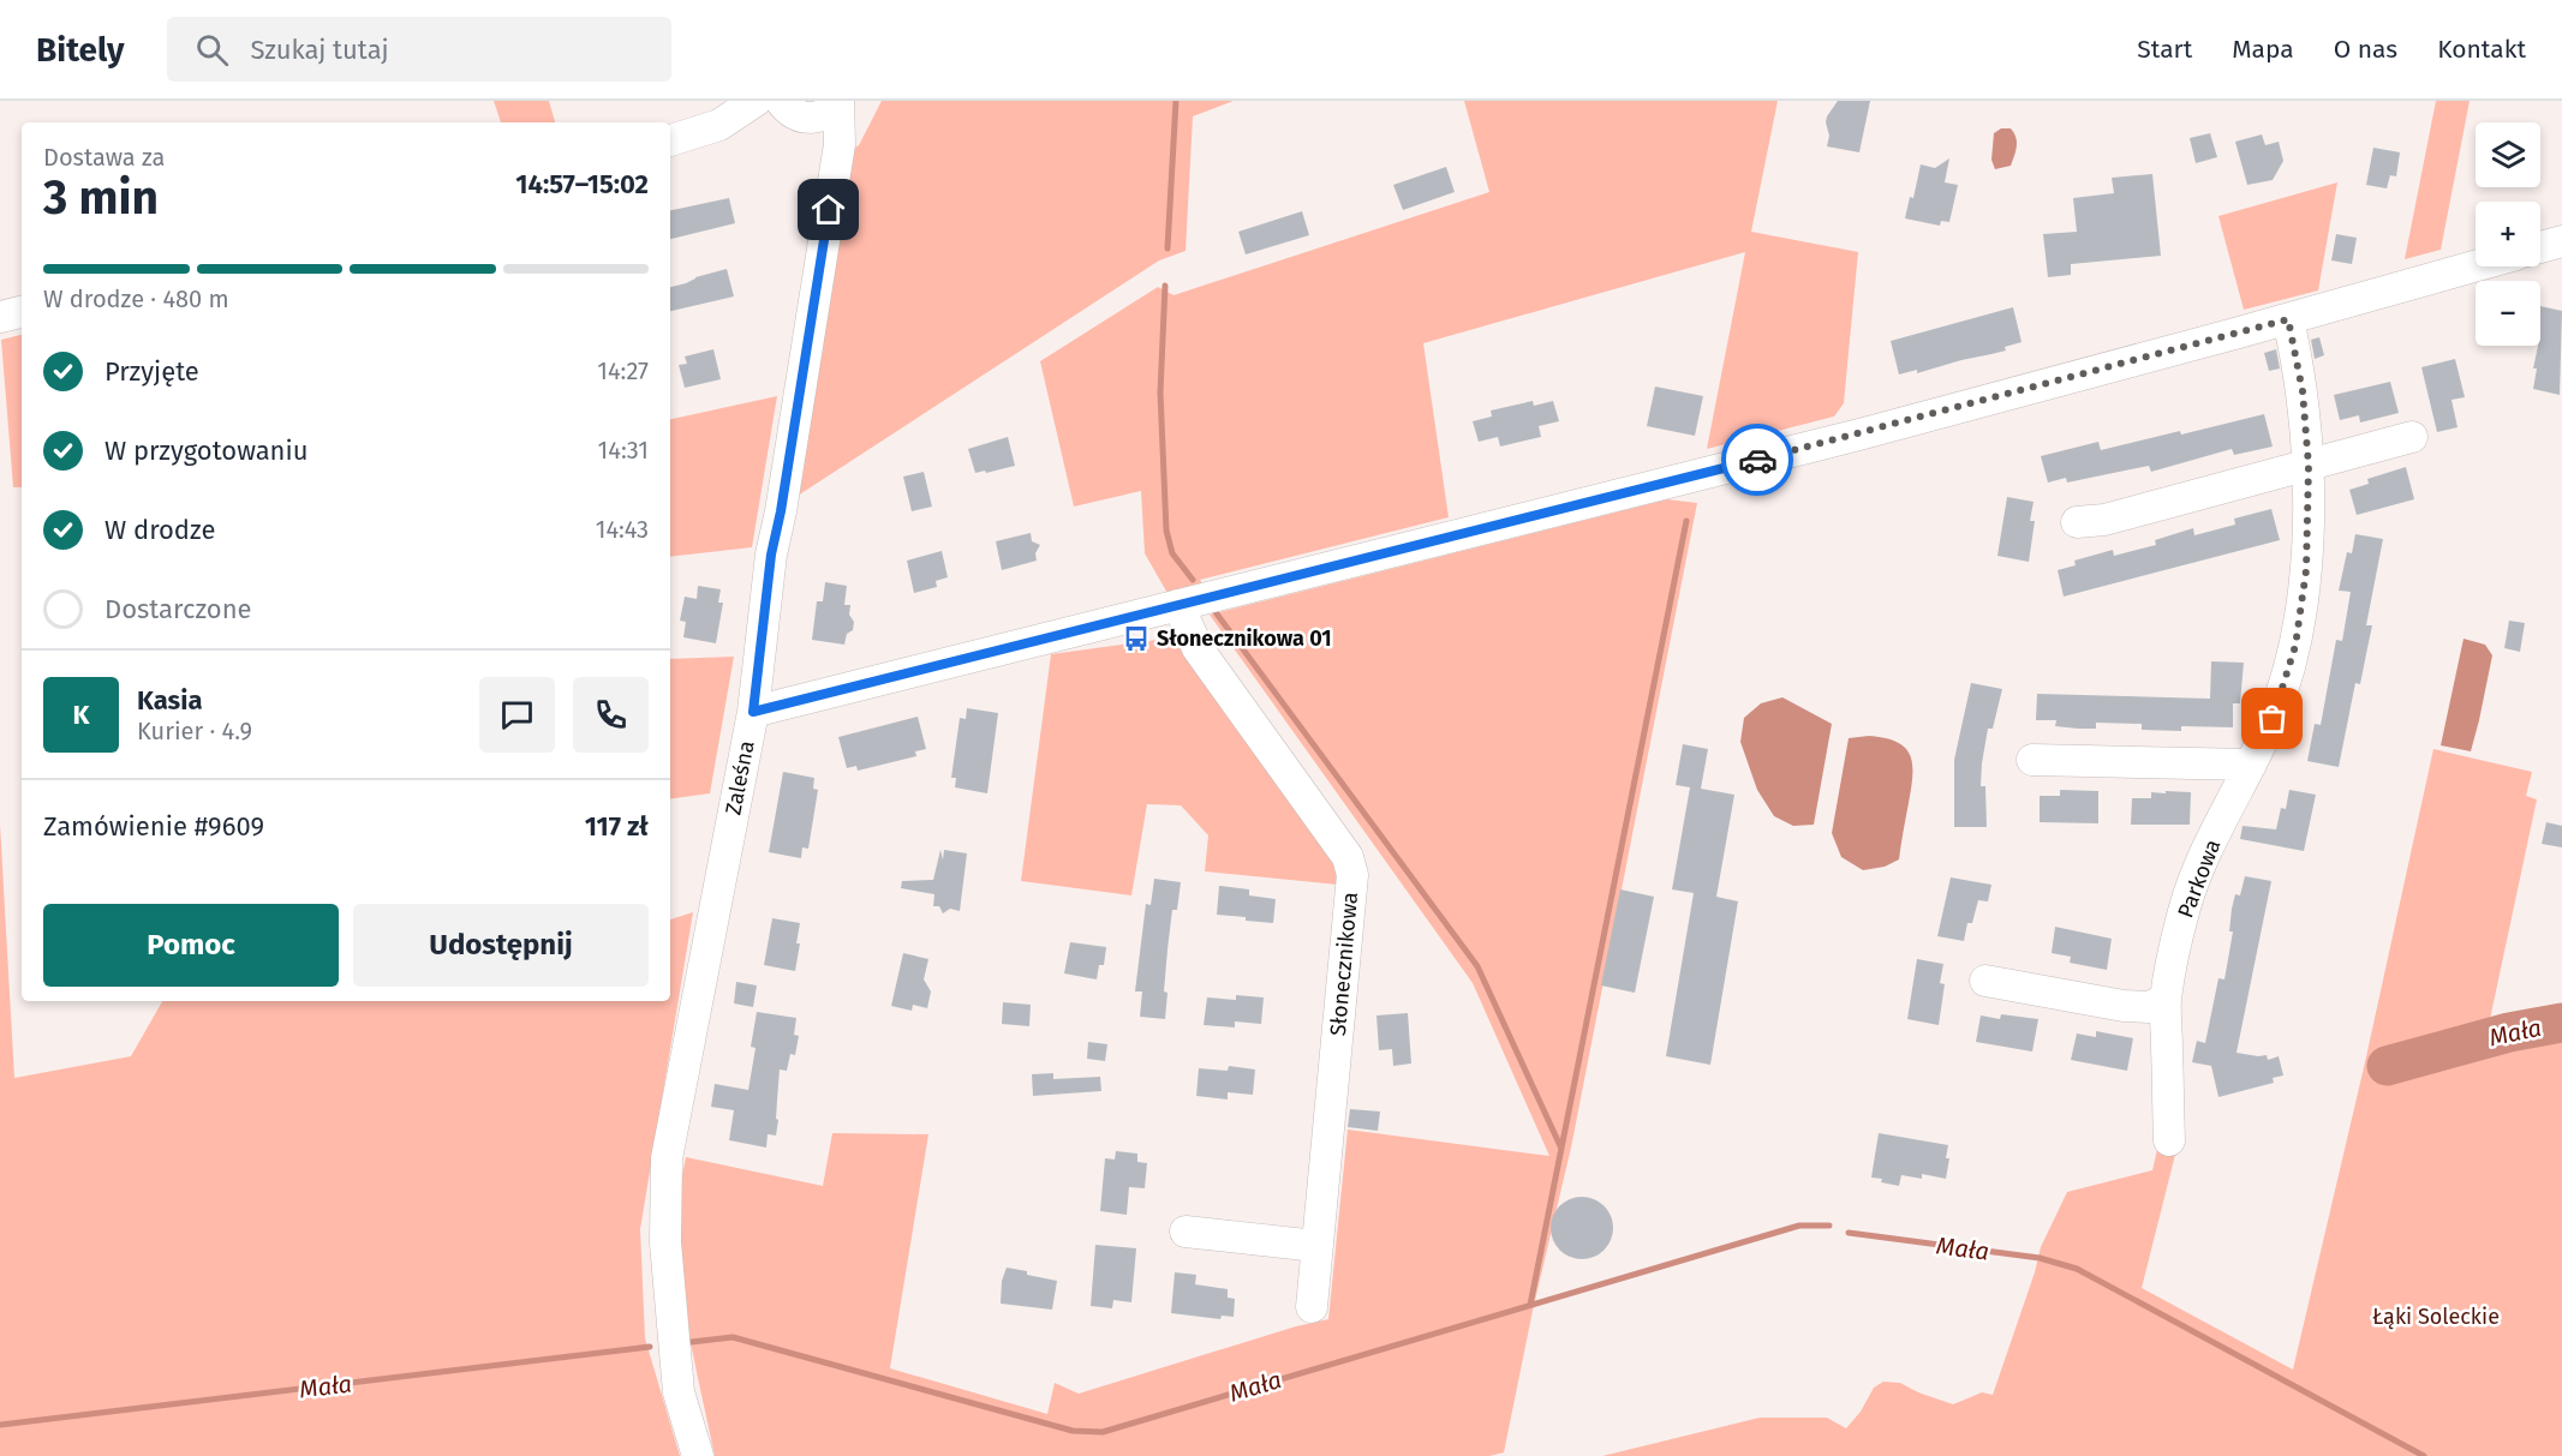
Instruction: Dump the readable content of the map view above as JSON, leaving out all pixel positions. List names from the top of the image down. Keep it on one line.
{"streets":{"street":["Zaleśna","Parkowa","Słonecznikowa"]},"water":["Mała"],"parks":["Łąki Soleckie"],"places":{"bus stop":["Słonecznikowa 01"]},"page":{"header":"Bitely","search":"Szukaj tutaj","nav":["Start","Mapa","O nas","Kontakt"],"map_buttons":["+","−"],"heading":["3 min","Dostawa za","14:57–15:02"],"panel":["Kasia","Kurier · 4.9","Zamówienie #9609","117 zł"],"bar":"W drodze · 480 m","list":[["Przyjęte","14:27"],["W przygotowaniu","14:31"],["W drodze","14:43"],"Dostarczone"],"round":"K","buttons":["Pomoc","Udostępnij"]}}
